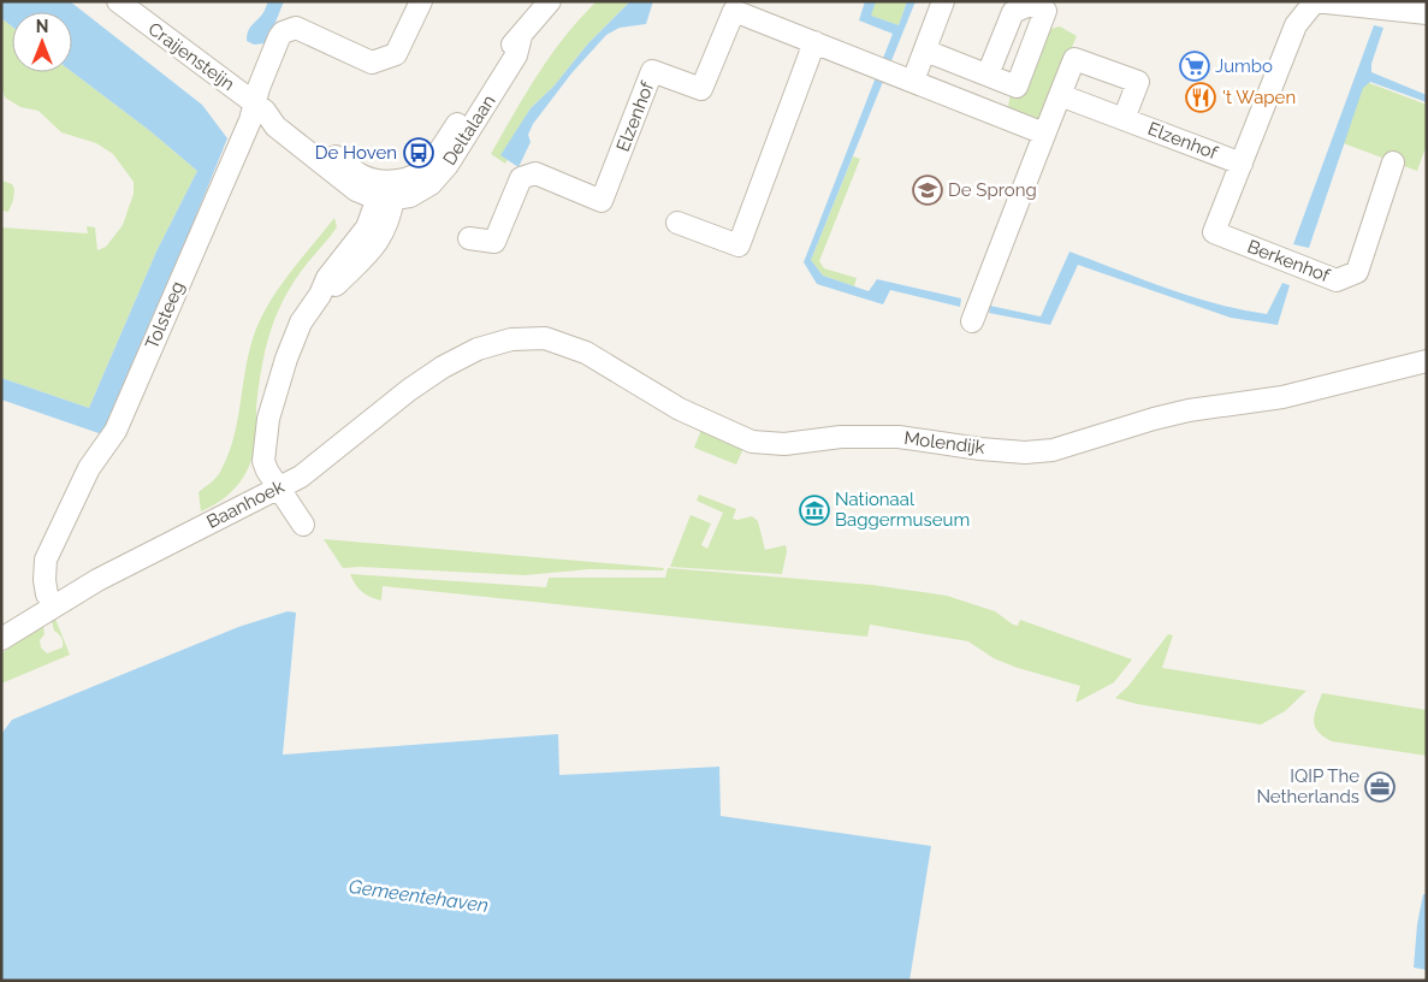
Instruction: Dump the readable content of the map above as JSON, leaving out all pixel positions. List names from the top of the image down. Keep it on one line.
{"streets":{"street":["Craijensteijn","Elzenhof","Deltalaan","Berkenhof","Tolsteeg","Molendijk","Baanhoek"]},"crossings":[["Craijensteijn","Deltalaan"],["Craijensteijn","Tolsteeg"],["Elzenhof","Berkenhof"],["Molendijk","Baanhoek"]],"water":["Gemeentehaven"],"places":{"supermarket":["Jumbo"],"restaurant":["'t Wapen"],"bus stop":["De Hoven"],"school or university":["De Sprong"],"museum":["Nationaal Baggermuseum"],"office":["IQIP The Netherlands"]},"north":"top"}
